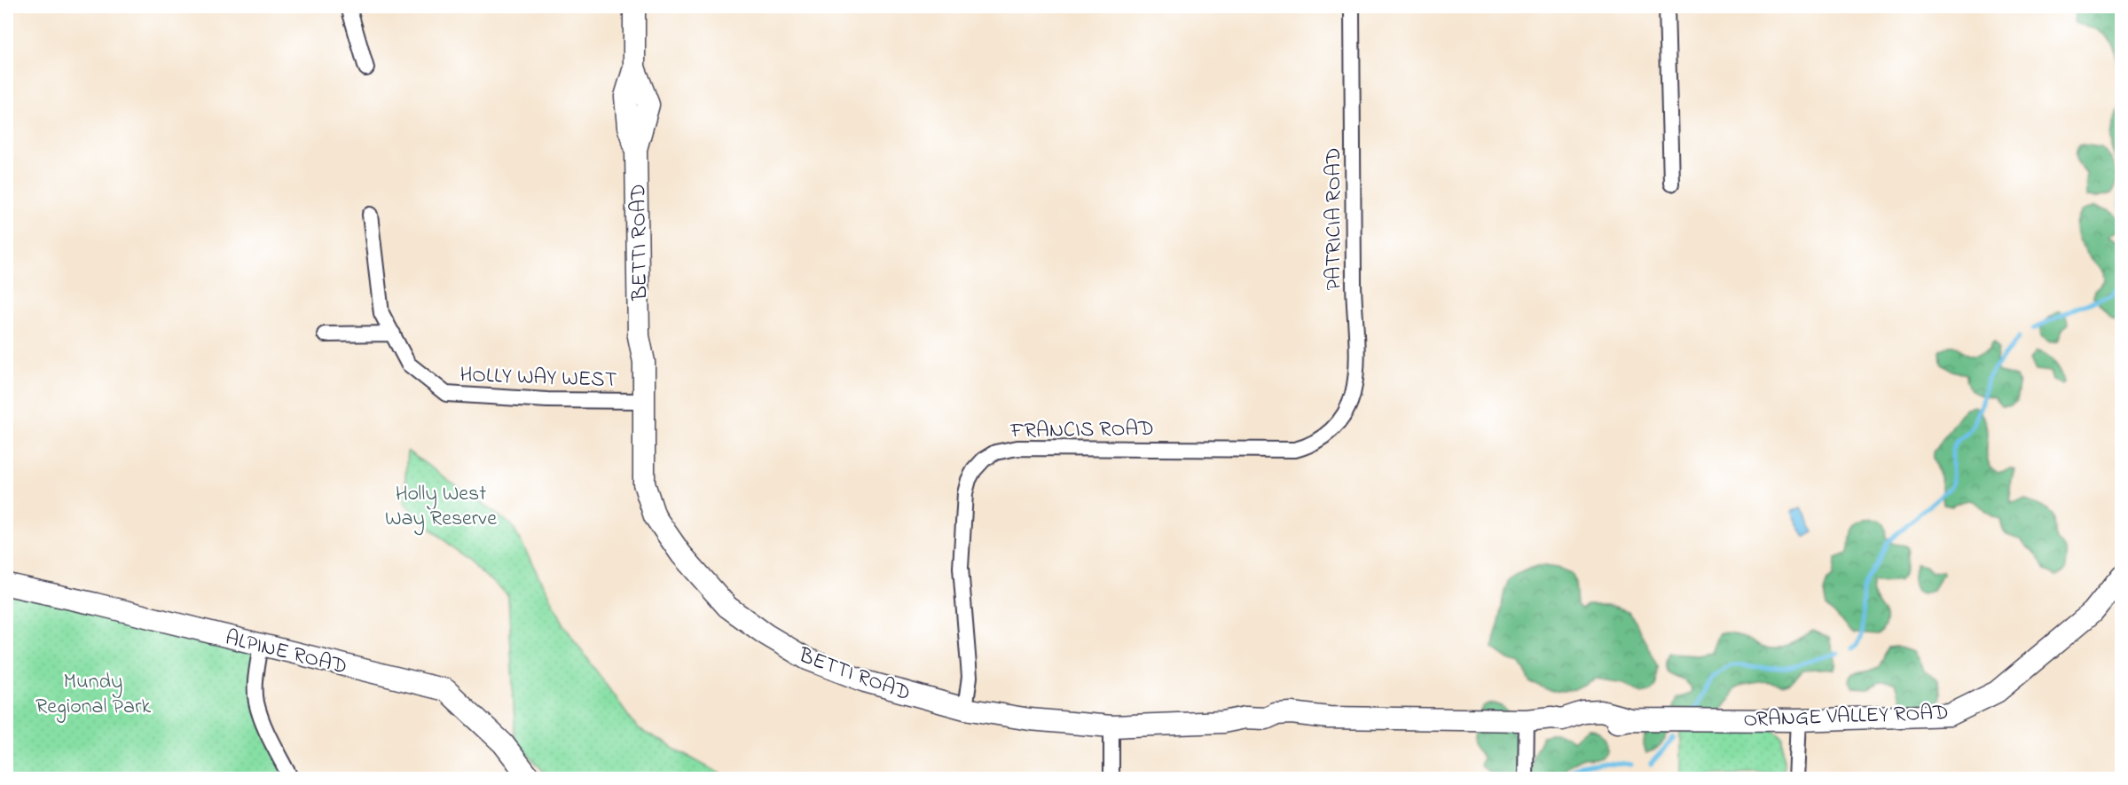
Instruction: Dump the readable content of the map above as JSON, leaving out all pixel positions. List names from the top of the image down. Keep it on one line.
{"streets":{"street":["PATRICIA ROAD","BETTI ROAD","HOLLY WAY WEST","FRANCIS ROAD","ALPINE ROAD","ORANGE VALLEY ROAD"]},"crossings":[["PATRICIA ROAD","FRANCIS ROAD"],["BETTI ROAD","HOLLY WAY WEST"],["BETTI ROAD","FRANCIS ROAD"],["BETTI ROAD","ORANGE VALLEY ROAD"]],"parks":["Holly West Way Reserve","Mundy Regional Park"]}
